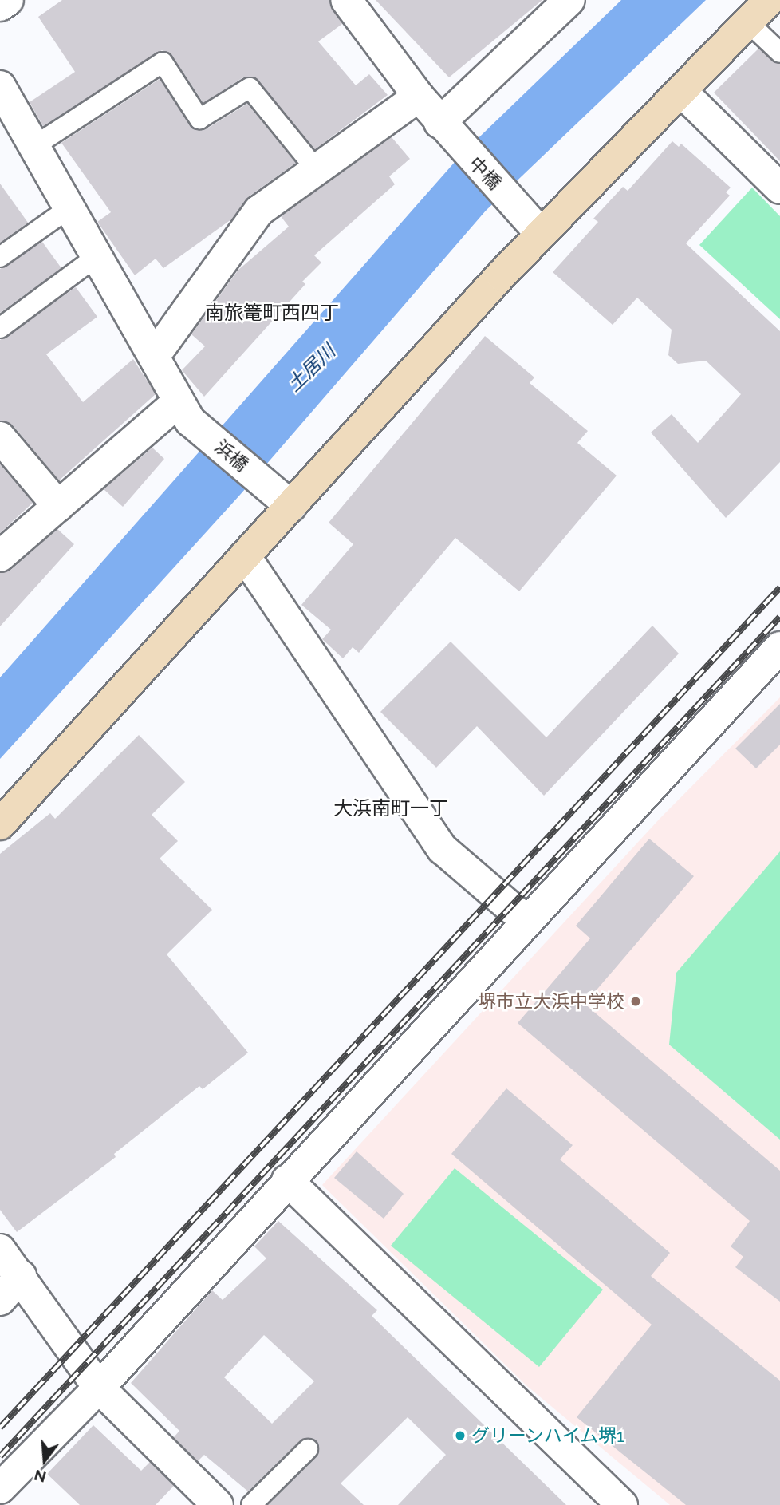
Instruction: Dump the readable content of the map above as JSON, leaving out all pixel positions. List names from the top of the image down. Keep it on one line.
{"streets":{"street":["中橋","浜橋"]},"districts":["南旅篭町西四丁","大浜南町一丁"],"water":["土居川"],"places":["堺市立大浜中学校","グリーンハイム堺1"],"north":"bottom"}
